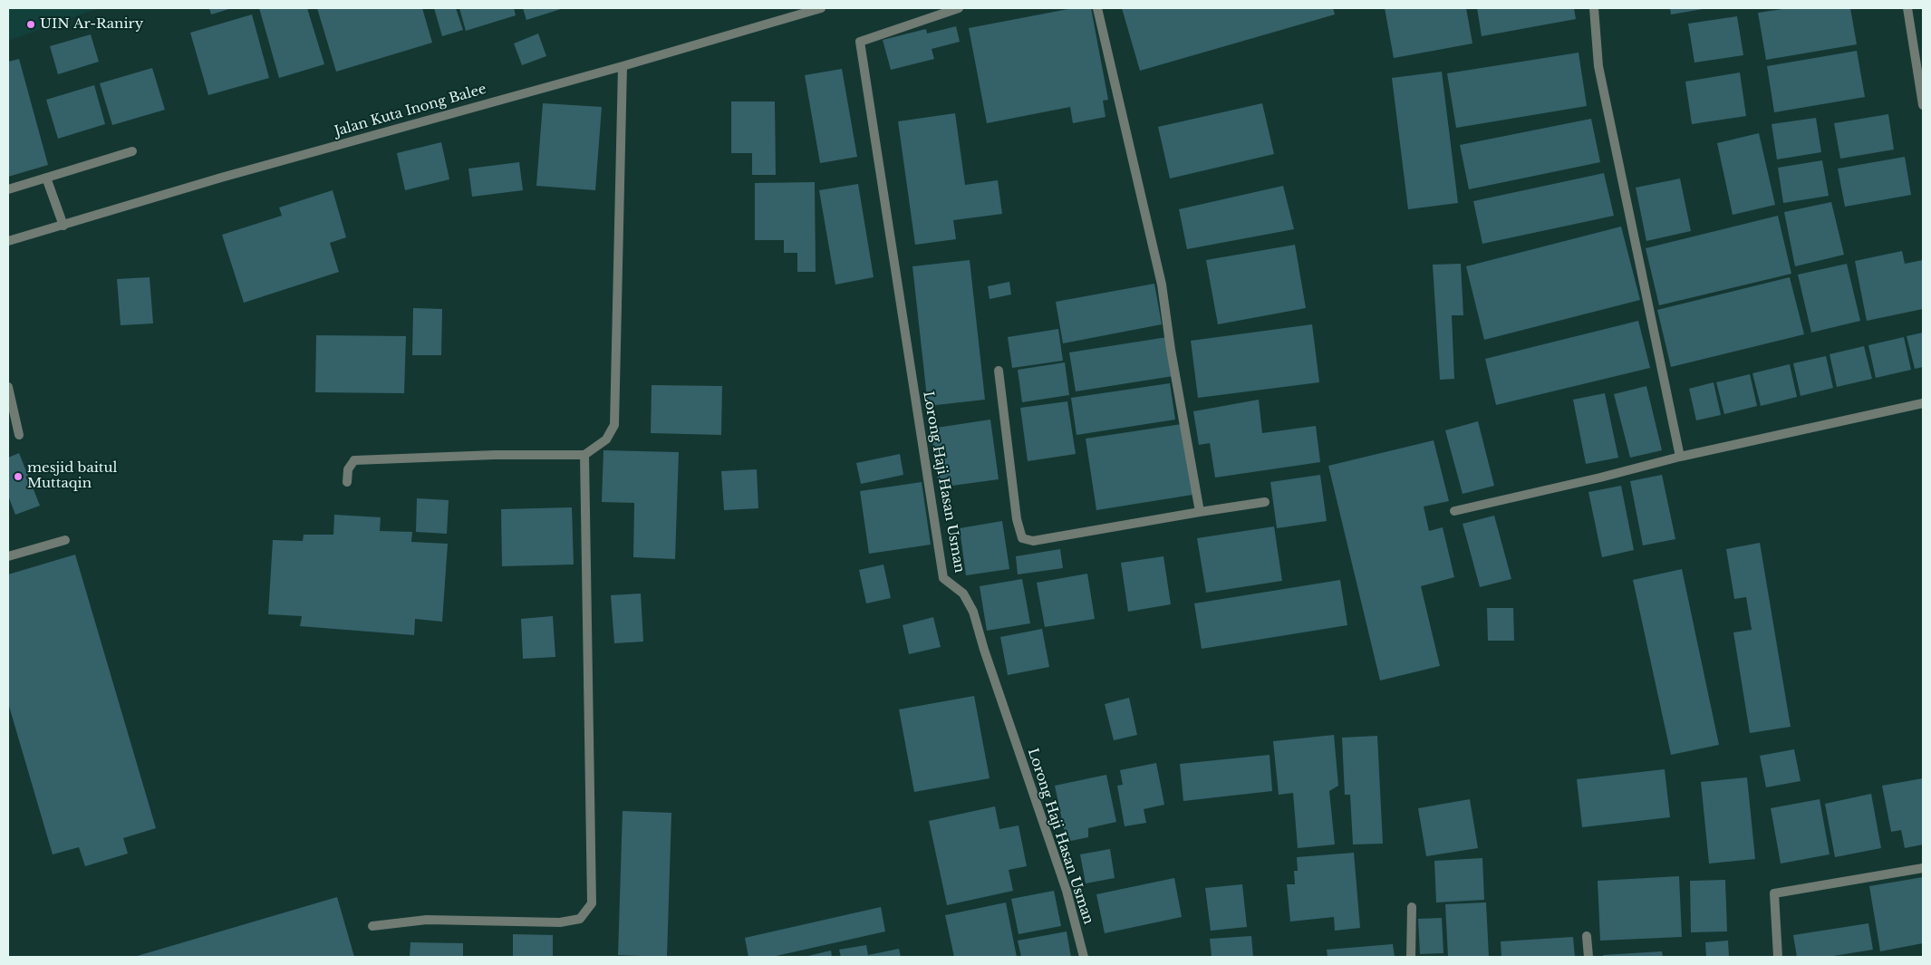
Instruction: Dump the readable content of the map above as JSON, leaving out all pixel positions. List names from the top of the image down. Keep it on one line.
{"streets":{"street":["Jalan Kuta Inong Balee","Lorong Haji Hasan Usman"]},"places":["UIN Ar-Raniry","mesjid baitul Muttaqin"]}
